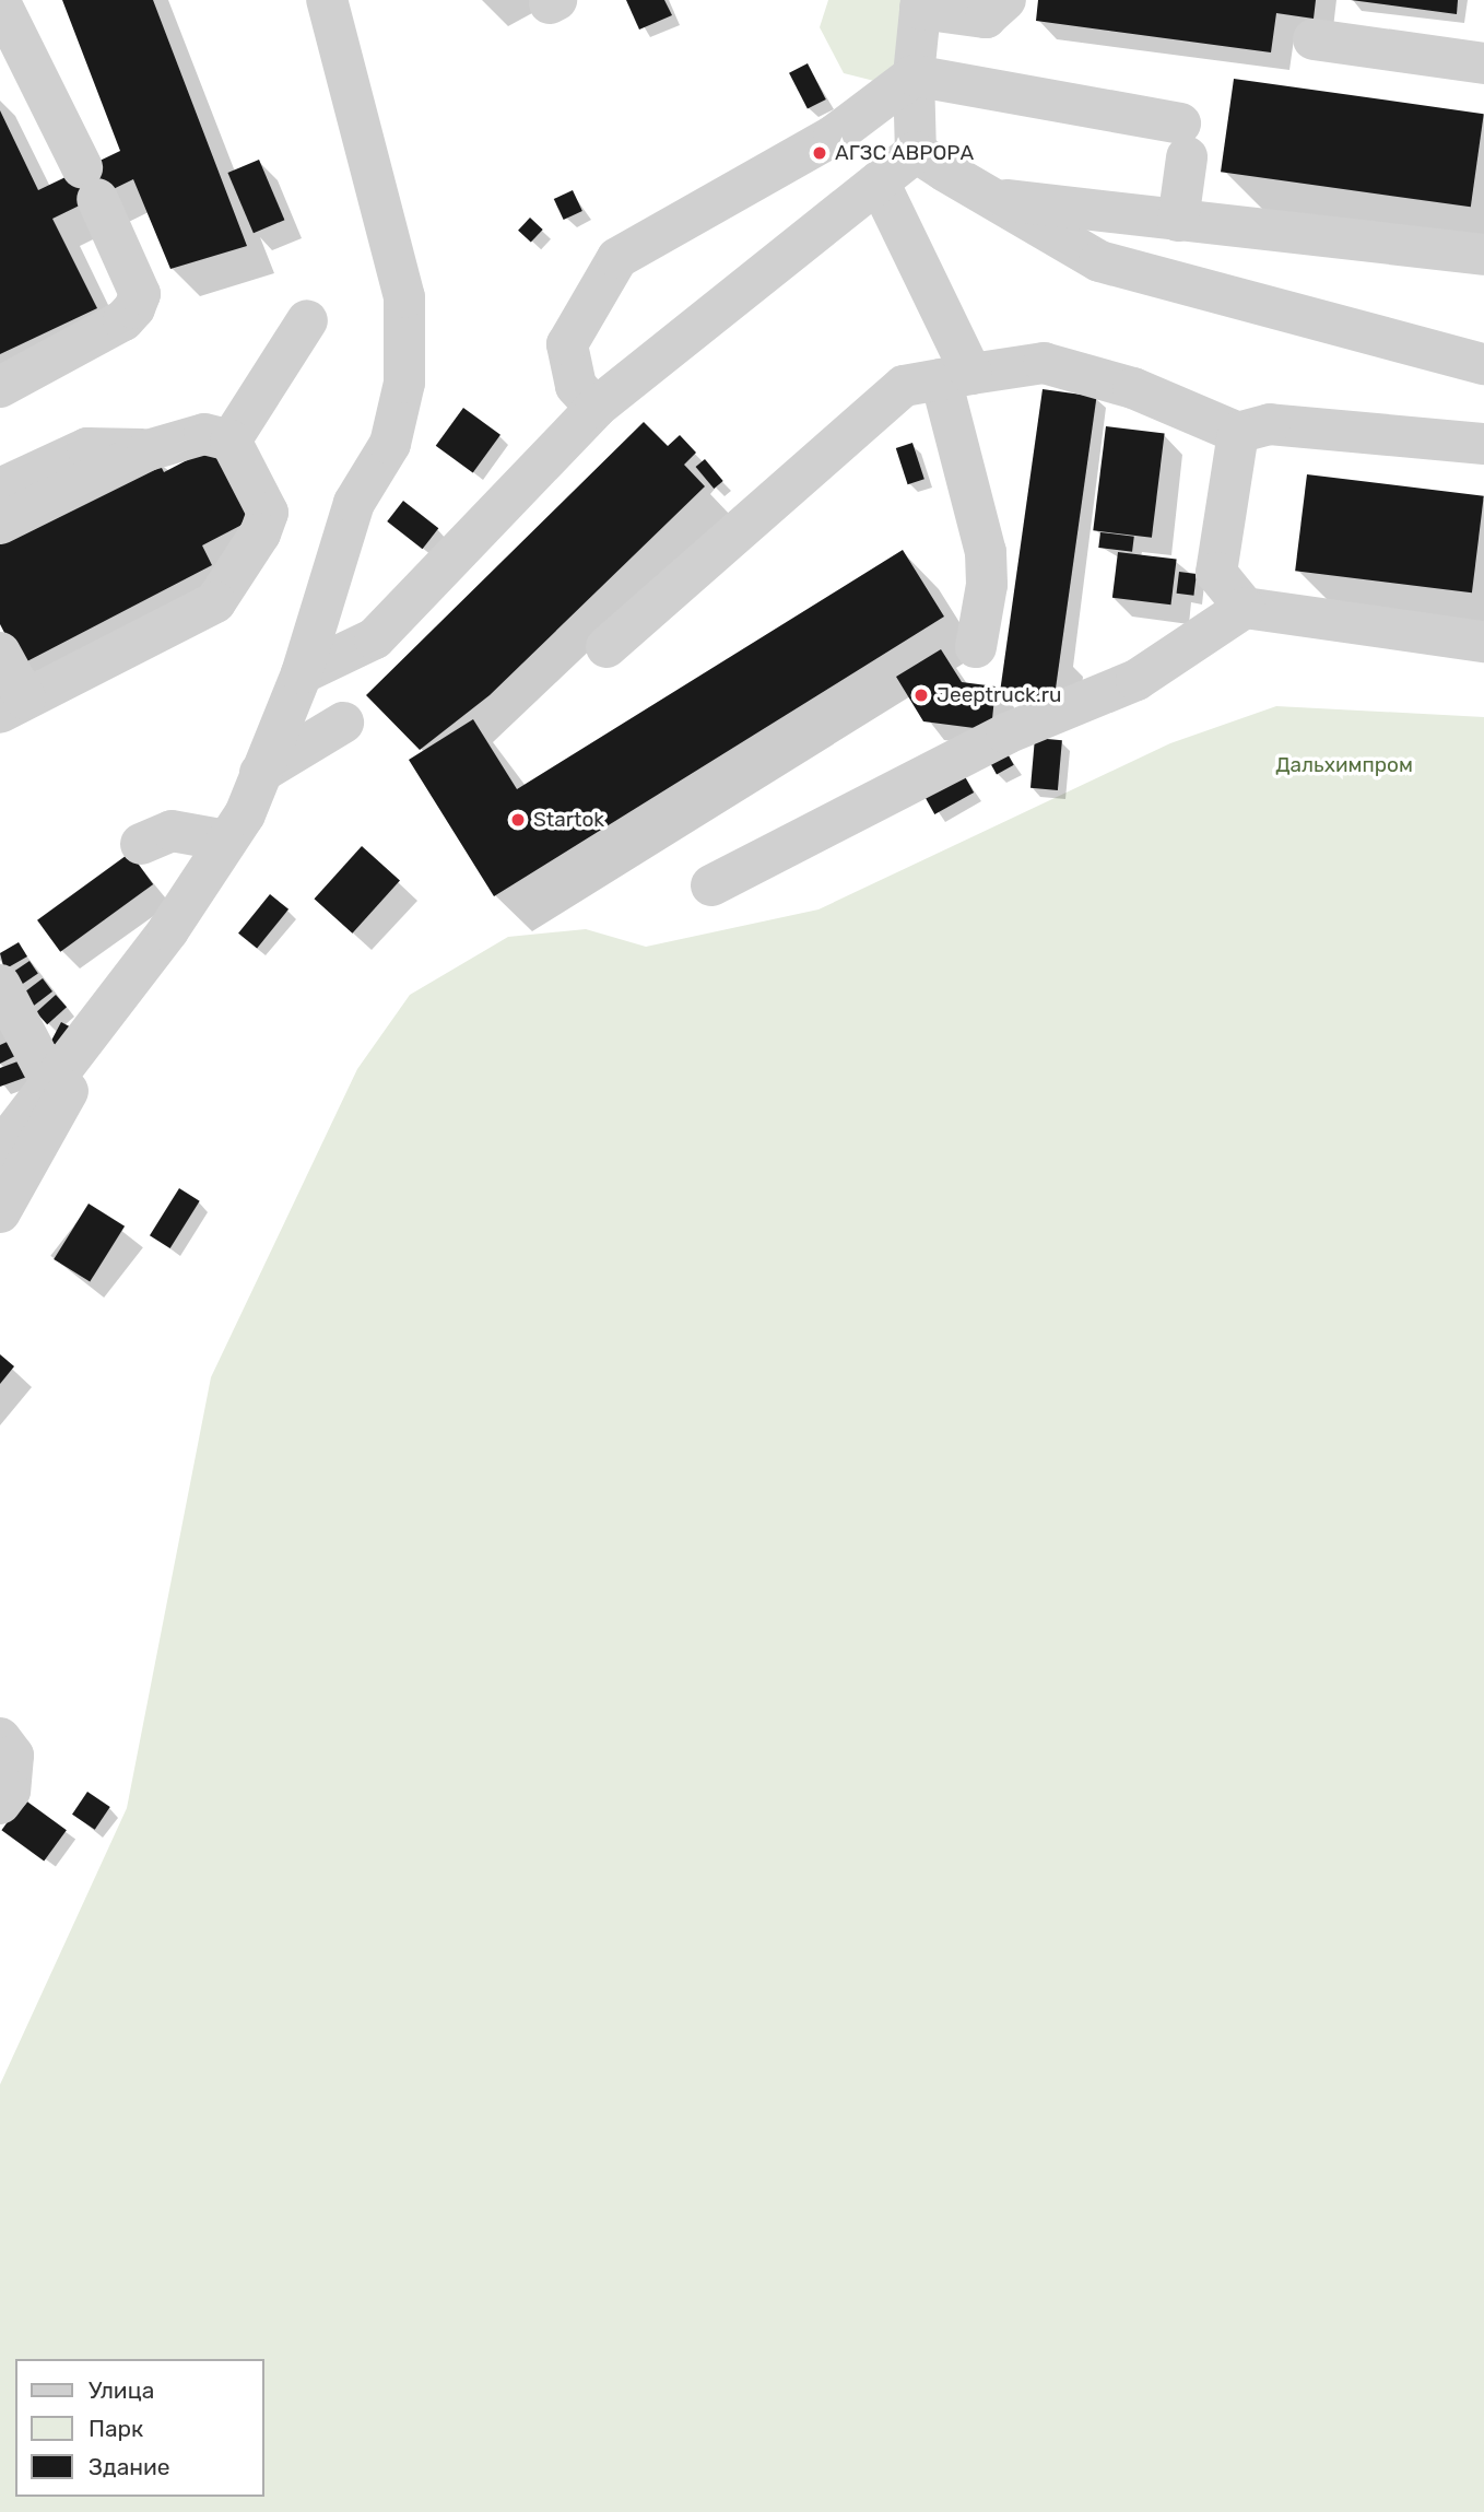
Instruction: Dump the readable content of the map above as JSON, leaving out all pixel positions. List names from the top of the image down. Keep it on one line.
{"parks":["Дальхимпром"],"places":["АГЗС АВРОРА","Jeeptruck.ru","Startok"],"legend":["Улица","Парк","Здание"]}
